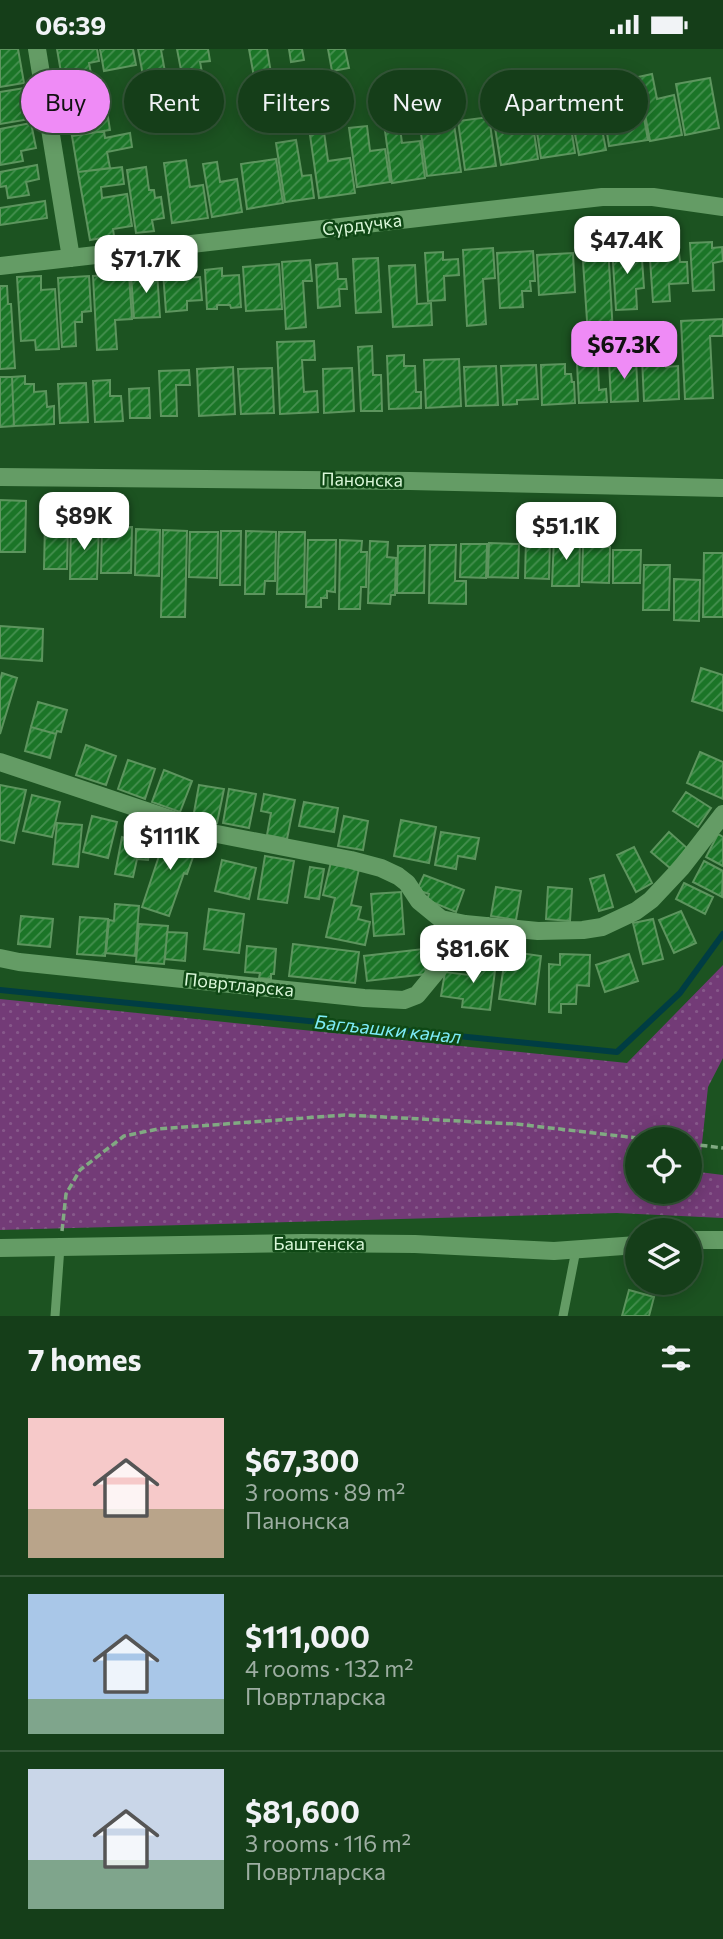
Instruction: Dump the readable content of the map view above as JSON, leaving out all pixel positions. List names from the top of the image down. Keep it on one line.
{"streets":{"street":["Сурдучка","Панонска","Повртларска","Баштенска"]},"water":["Багљашки канал"],"page":{"status":"06:39","chip":["Buy","Rent","Filters","New","Apartment"],"price":["$47.4K","$71.7K","$67.3K","$89K","$51.1K","$111K","$81.6K"],"heading":"7 homes","list":[{"name":"$67,300","note":"3 rooms · 89 m² · Панонска"},{"name":"$111,000","note":"4 rooms · 132 m² · Повртларска"},{"name":"$81,600","note":"3 rooms · 116 m² · Повртларска"}]}}
